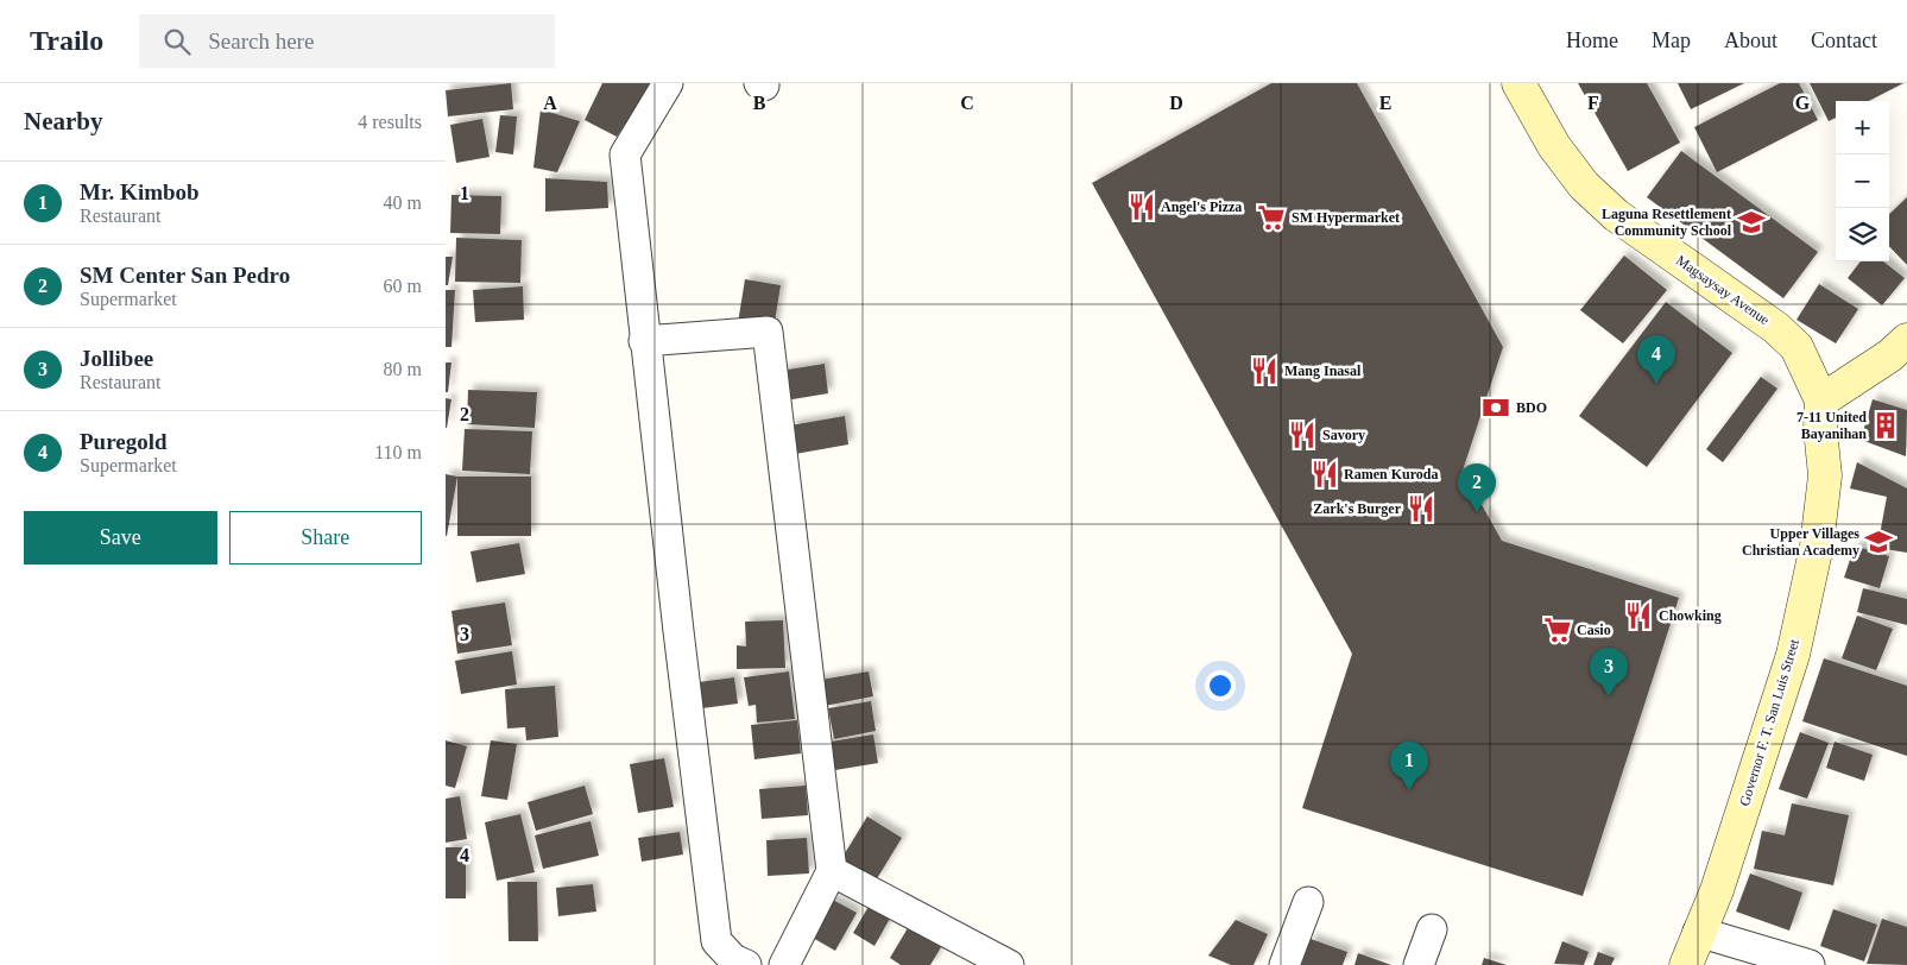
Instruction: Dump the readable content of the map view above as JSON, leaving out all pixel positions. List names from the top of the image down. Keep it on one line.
{"streets":{"street":["Magsaysay Avenue","Governor F. T. San Luis Street"]},"crossings":[["Magsaysay Avenue","Governor F. T. San Luis Street"]],"places":{"restaurant":["Angel's Pizza","Mang Inasal","Savory","Ramen Kuroda","Zark's Burger","Chowking"],"supermarket":["SM Hypermarket","Casio"],"school or university":["Laguna Resettlement Community School","Upper Villages Christian Academy"],"bank":["BDO"],"building":["7-11 United Bayanihan"]},"page":{"header":"Trailo","search":"Search here","nav":["Home","Map","About","Contact"],"heading":["Nearby","4 results"],"map_buttons":["+","−"],"list":[{"mark":"1","name":"Mr. Kimbob","note":"Restaurant","value":"40 m"},{"mark":"2","name":"SM Center San Pedro","note":"Supermarket","value":"60 m"},{"mark":"3","name":"Jollibee","note":"Restaurant","value":"80 m"},{"mark":"4","name":"Puregold","note":"Supermarket","value":"110 m"}],"pins":["4","2","3","1"],"buttons":["Save","Share"]},"grid":{"columns":["A","B","C","D","E","F","G"],"rows":["1","2","3","4"]}}
